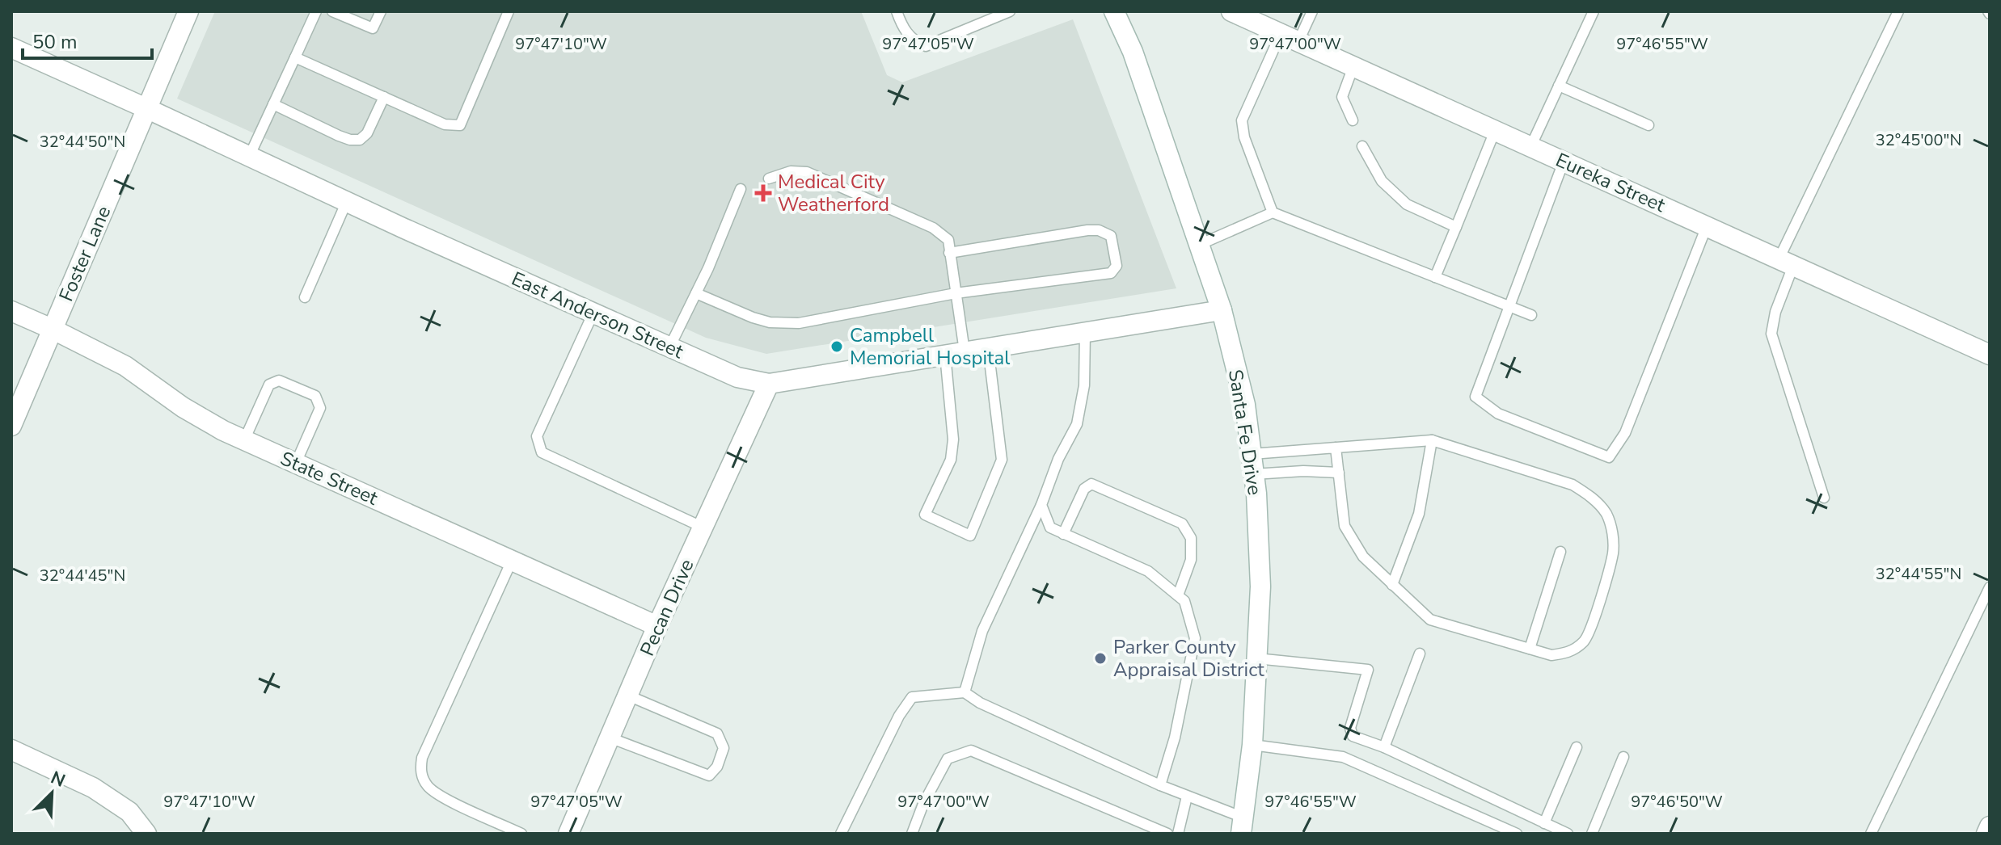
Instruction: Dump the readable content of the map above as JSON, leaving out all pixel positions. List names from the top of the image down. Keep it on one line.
{"streets":{"street":["Eureka Street","Foster Lane","East Anderson Street","Santa Fe Drive","State Street","Pecan Drive"]},"crossings":[["Foster Lane","East Anderson Street"],["Foster Lane","State Street"],["East Anderson Street","Santa Fe Drive"],["East Anderson Street","Pecan Drive"],["State Street","Pecan Drive"]],"places":{"health":["Medical City Weatherford"],"other":["Campbell Memorial Hospital","Parker County Appraisal District"]},"scale_bar":"50 m","north":"top right","coordinates":["97°47'10\"W","97°47'00\"W","97°47'05\"W","97°46'55\"W","32°45'00\"N","32°44'50\"N","32°44'55\"N","32°44'45\"N","97°46'50\"W"]}
